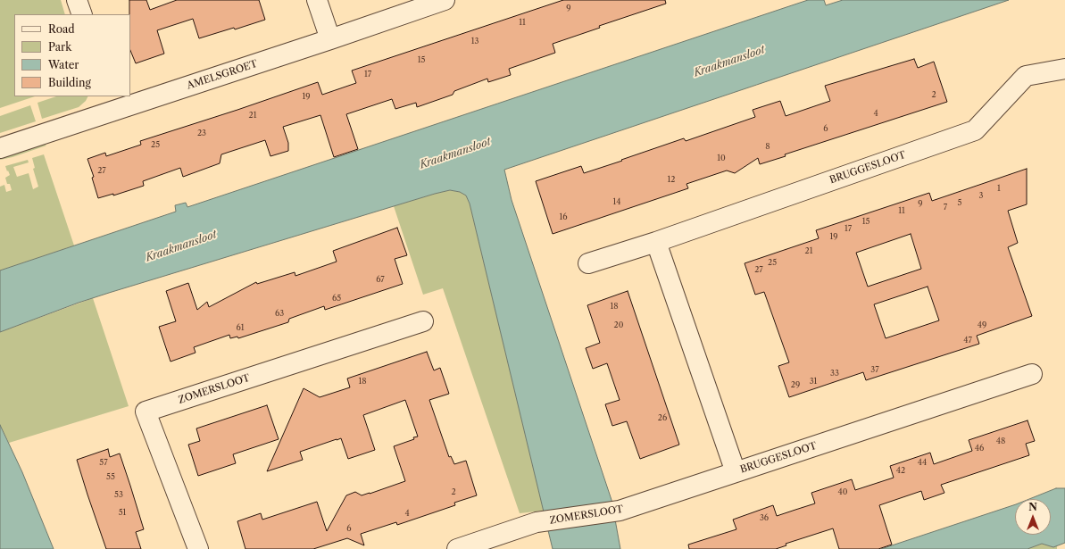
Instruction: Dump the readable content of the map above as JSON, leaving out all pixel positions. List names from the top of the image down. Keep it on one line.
{"streets":{"street":["AMELSGROET","BRUGGESLOOT","ZOMERSLOOT"]},"crossings":[["BRUGGESLOOT","ZOMERSLOOT"]],"water":["Kraakmansloot"],"house_numbers":["9","11","13","15","17","2","19","4","21","6","23","25","8","10","27","12","1","3","14","5","9","7","11","16","15","17","19","21","25","27","67","65","18","63","20","49","61","47","37","33","18","31","29","26","48","46","57","44","42","55","2","40","53","51","4","36","6"],"legend":["Road","Park","Water","Building"],"north":"top"}
